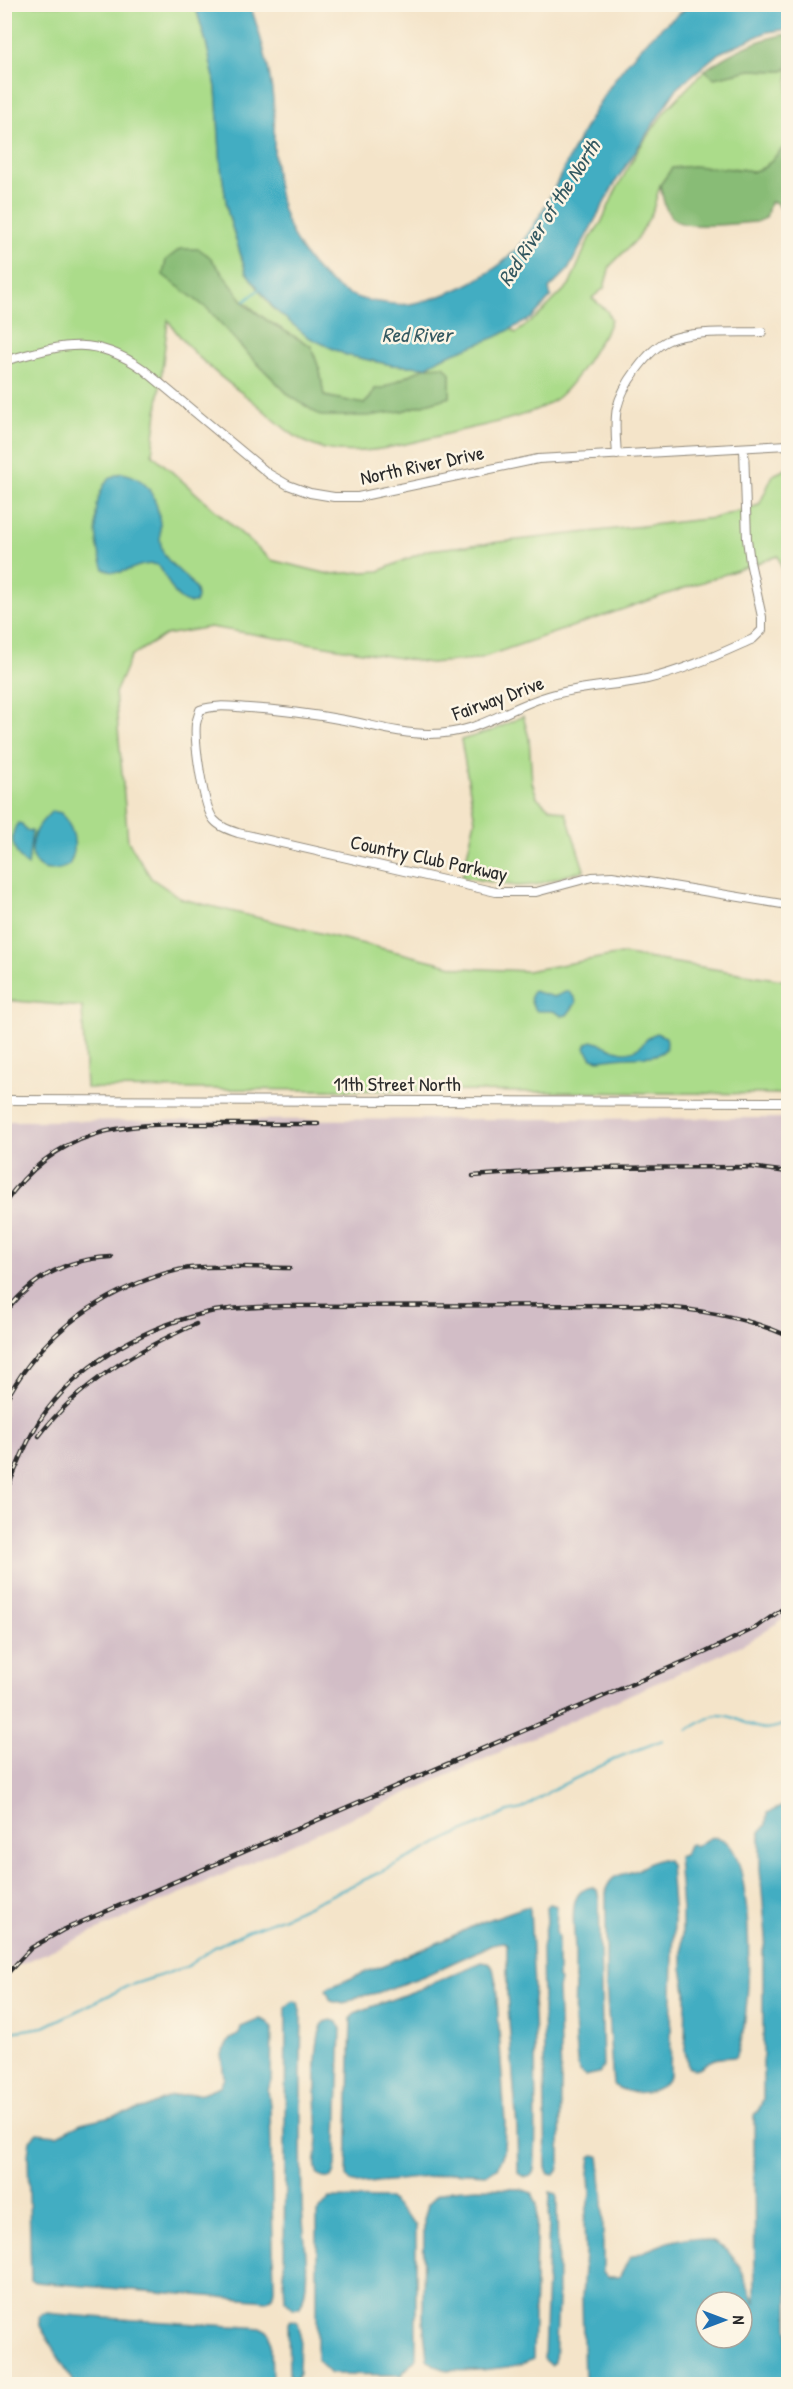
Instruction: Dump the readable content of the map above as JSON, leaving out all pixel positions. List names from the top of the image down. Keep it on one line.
{"streets":{"street":["North River Drive","Fairway Drive","Country Club Parkway","11th Street North"]},"crossings":[["North River Drive","Fairway Drive"],["Fairway Drive","Country Club Parkway"]],"water":["Red River of the North","Red River"],"north":"right"}
